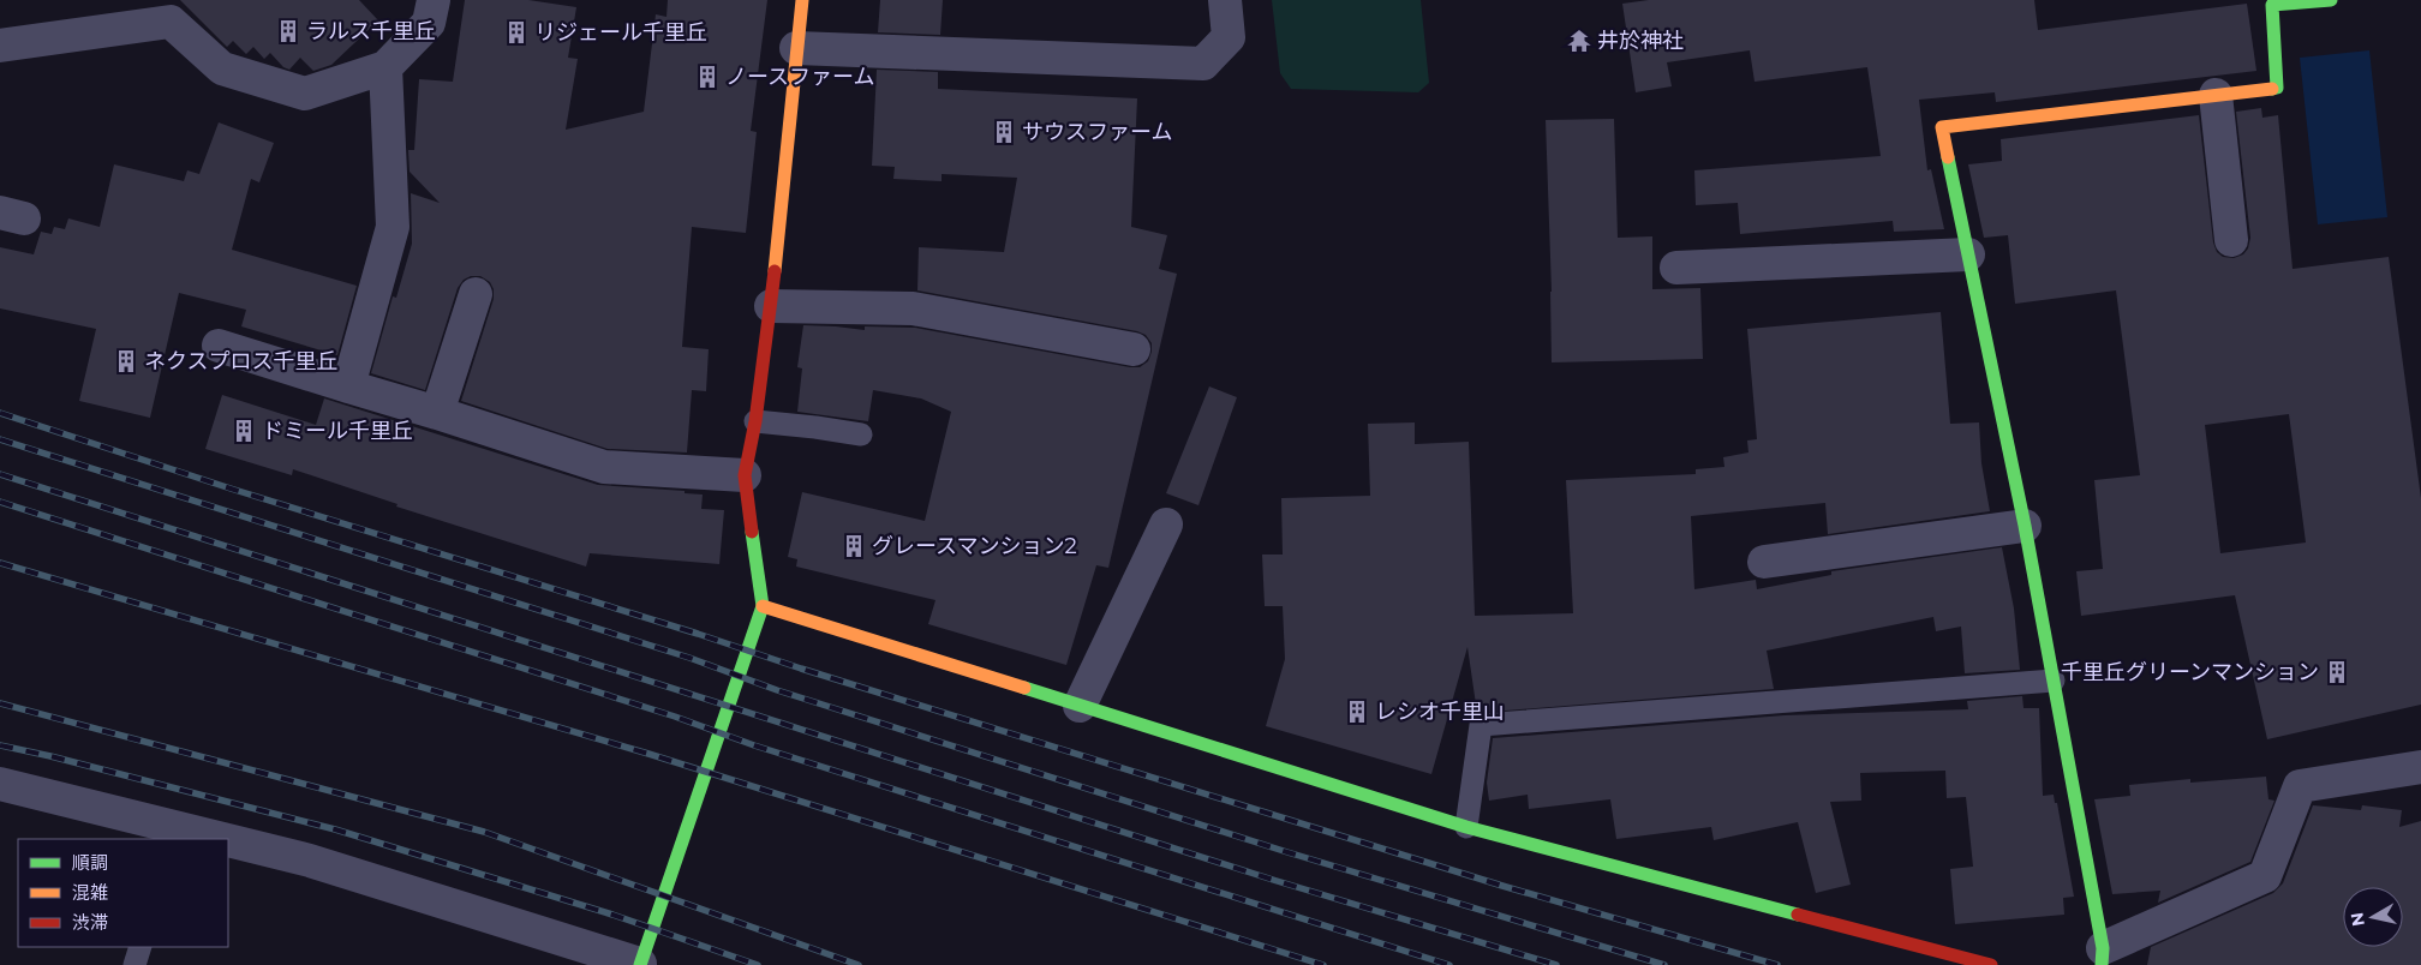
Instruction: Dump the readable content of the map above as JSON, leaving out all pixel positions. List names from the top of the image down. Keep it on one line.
{"places":{"building":["ラルス千里丘","リジェール千里丘","ノースファーム","サウスファーム","ネクスプロス千里丘","ドミール千里丘","グレースマンション2","千里丘グリーンマンション","レシオ千里山"],"temple":["井於神社"]},"legend":["順調","混雑","渋滞"],"north":"left"}
